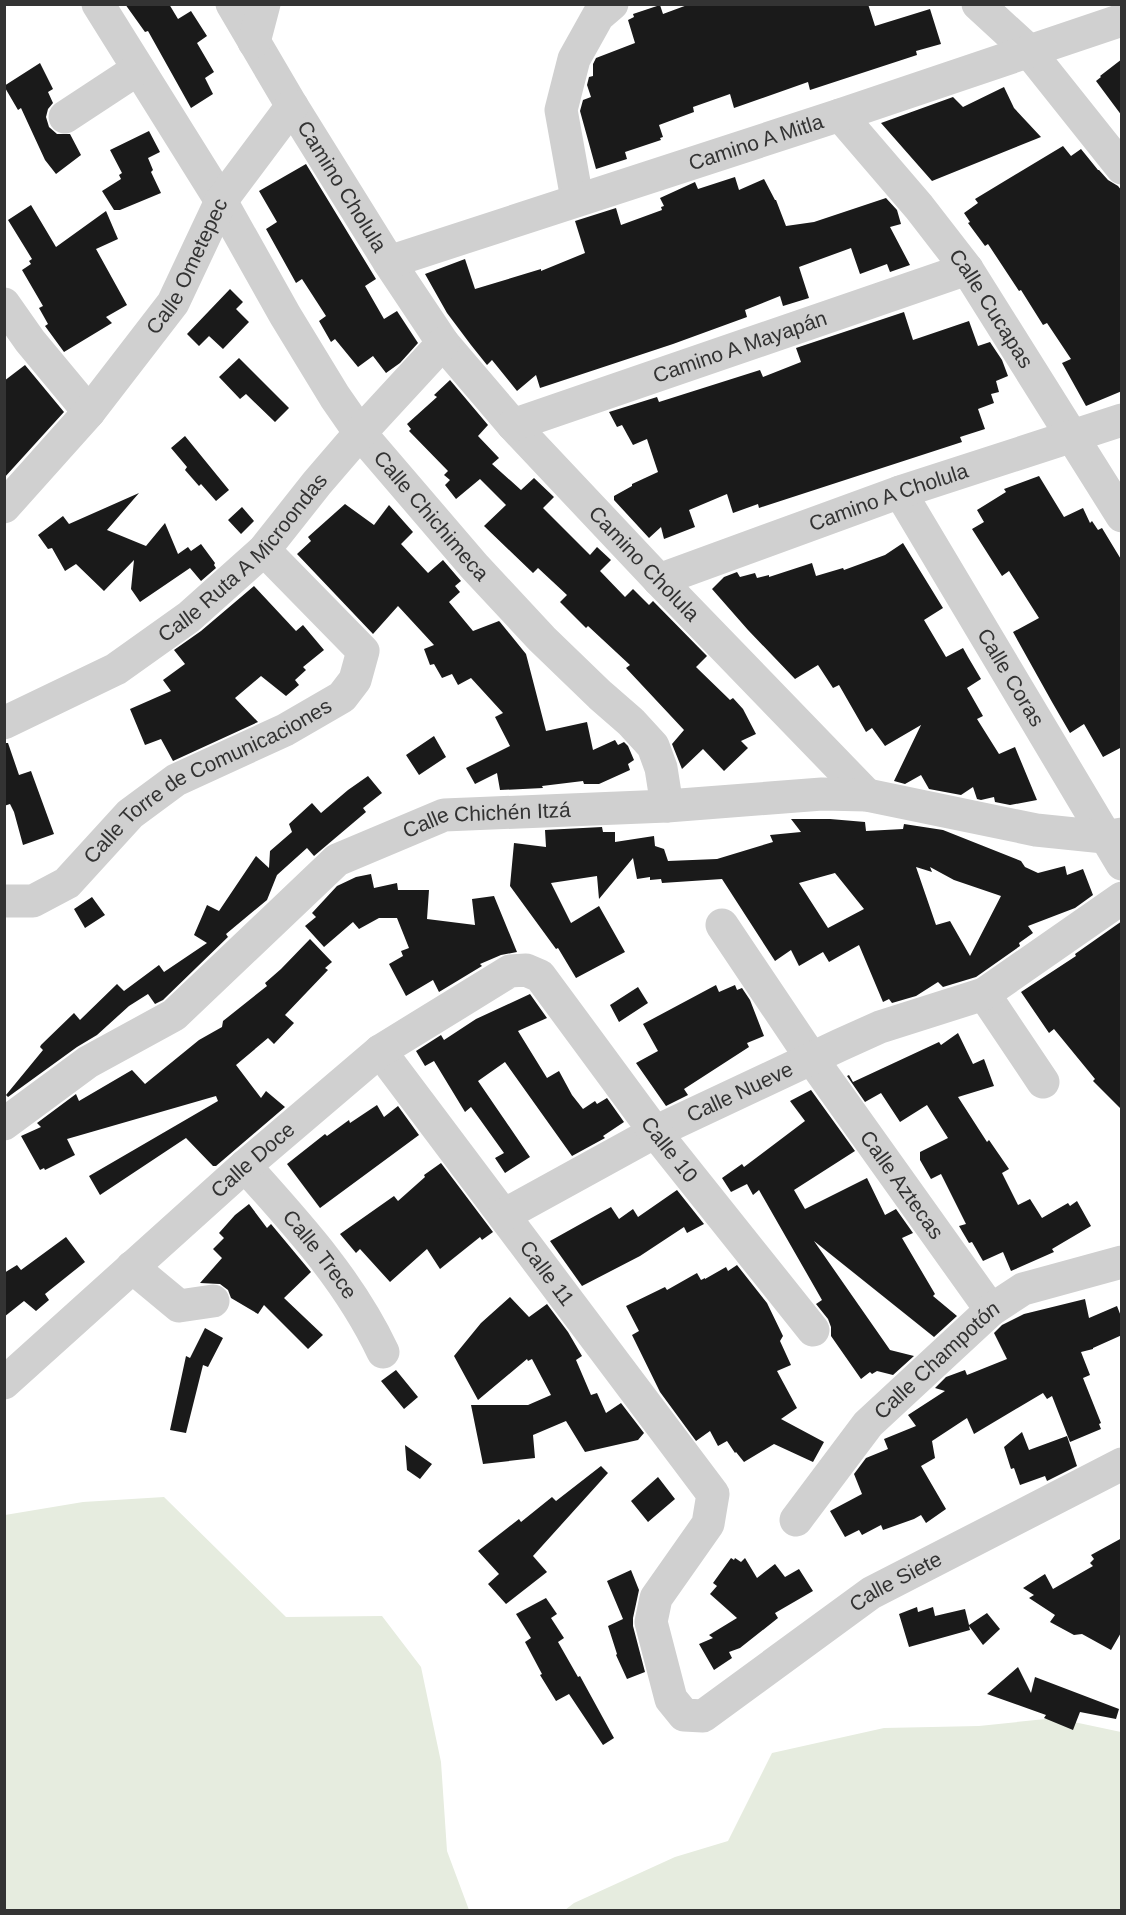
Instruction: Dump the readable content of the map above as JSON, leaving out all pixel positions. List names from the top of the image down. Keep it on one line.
{"streets":{"street":["Camino A Mitla","Camino Cholula","Calle Ometepec","Calle Cucapas","Camino A Mayapán","Camino A Cholula","Calle Chichimeca","Calle Ruta A Microondas","Calle Coras","Calle Torre de Comunicaciones","Calle Chichén Itzá","Calle Nueve","Calle 10","Calle Doce","Calle Aztecas","Calle Trece","Calle 11","Calle Champotón","Calle Siete"]},"crossings":[["Camino A Mitla","Camino Cholula"],["Camino A Mitla","Calle Cucapas"],["Camino Cholula","Calle Ometepec"],["Camino Cholula","Camino A Mayapán"],["Camino Cholula","Camino A Cholula"],["Camino Cholula","Calle Ruta A Microondas"],["Camino Cholula","Calle Chichén Itzá"],["Calle Ometepec","Calle Chichimeca"],["Calle Cucapas","Camino A Mayapán"],["Calle Cucapas","Camino A Cholula"],["Camino A Cholula","Calle Coras"],["Calle Chichimeca","Calle Ruta A Microondas"],["Calle Chichimeca","Calle Chichén Itzá"],["Calle Ruta A Microondas","Calle Torre de Comunicaciones"],["Calle Nueve","Calle 10"],["Calle Nueve","Calle Aztecas"],["Calle Nueve","Calle 11"],["Calle 10","Calle Doce"],["Calle Doce","Calle Trece"],["Calle Doce","Calle 11"],["Calle Aztecas","Calle Champotón"],["Calle 11","Calle Siete"]]}
